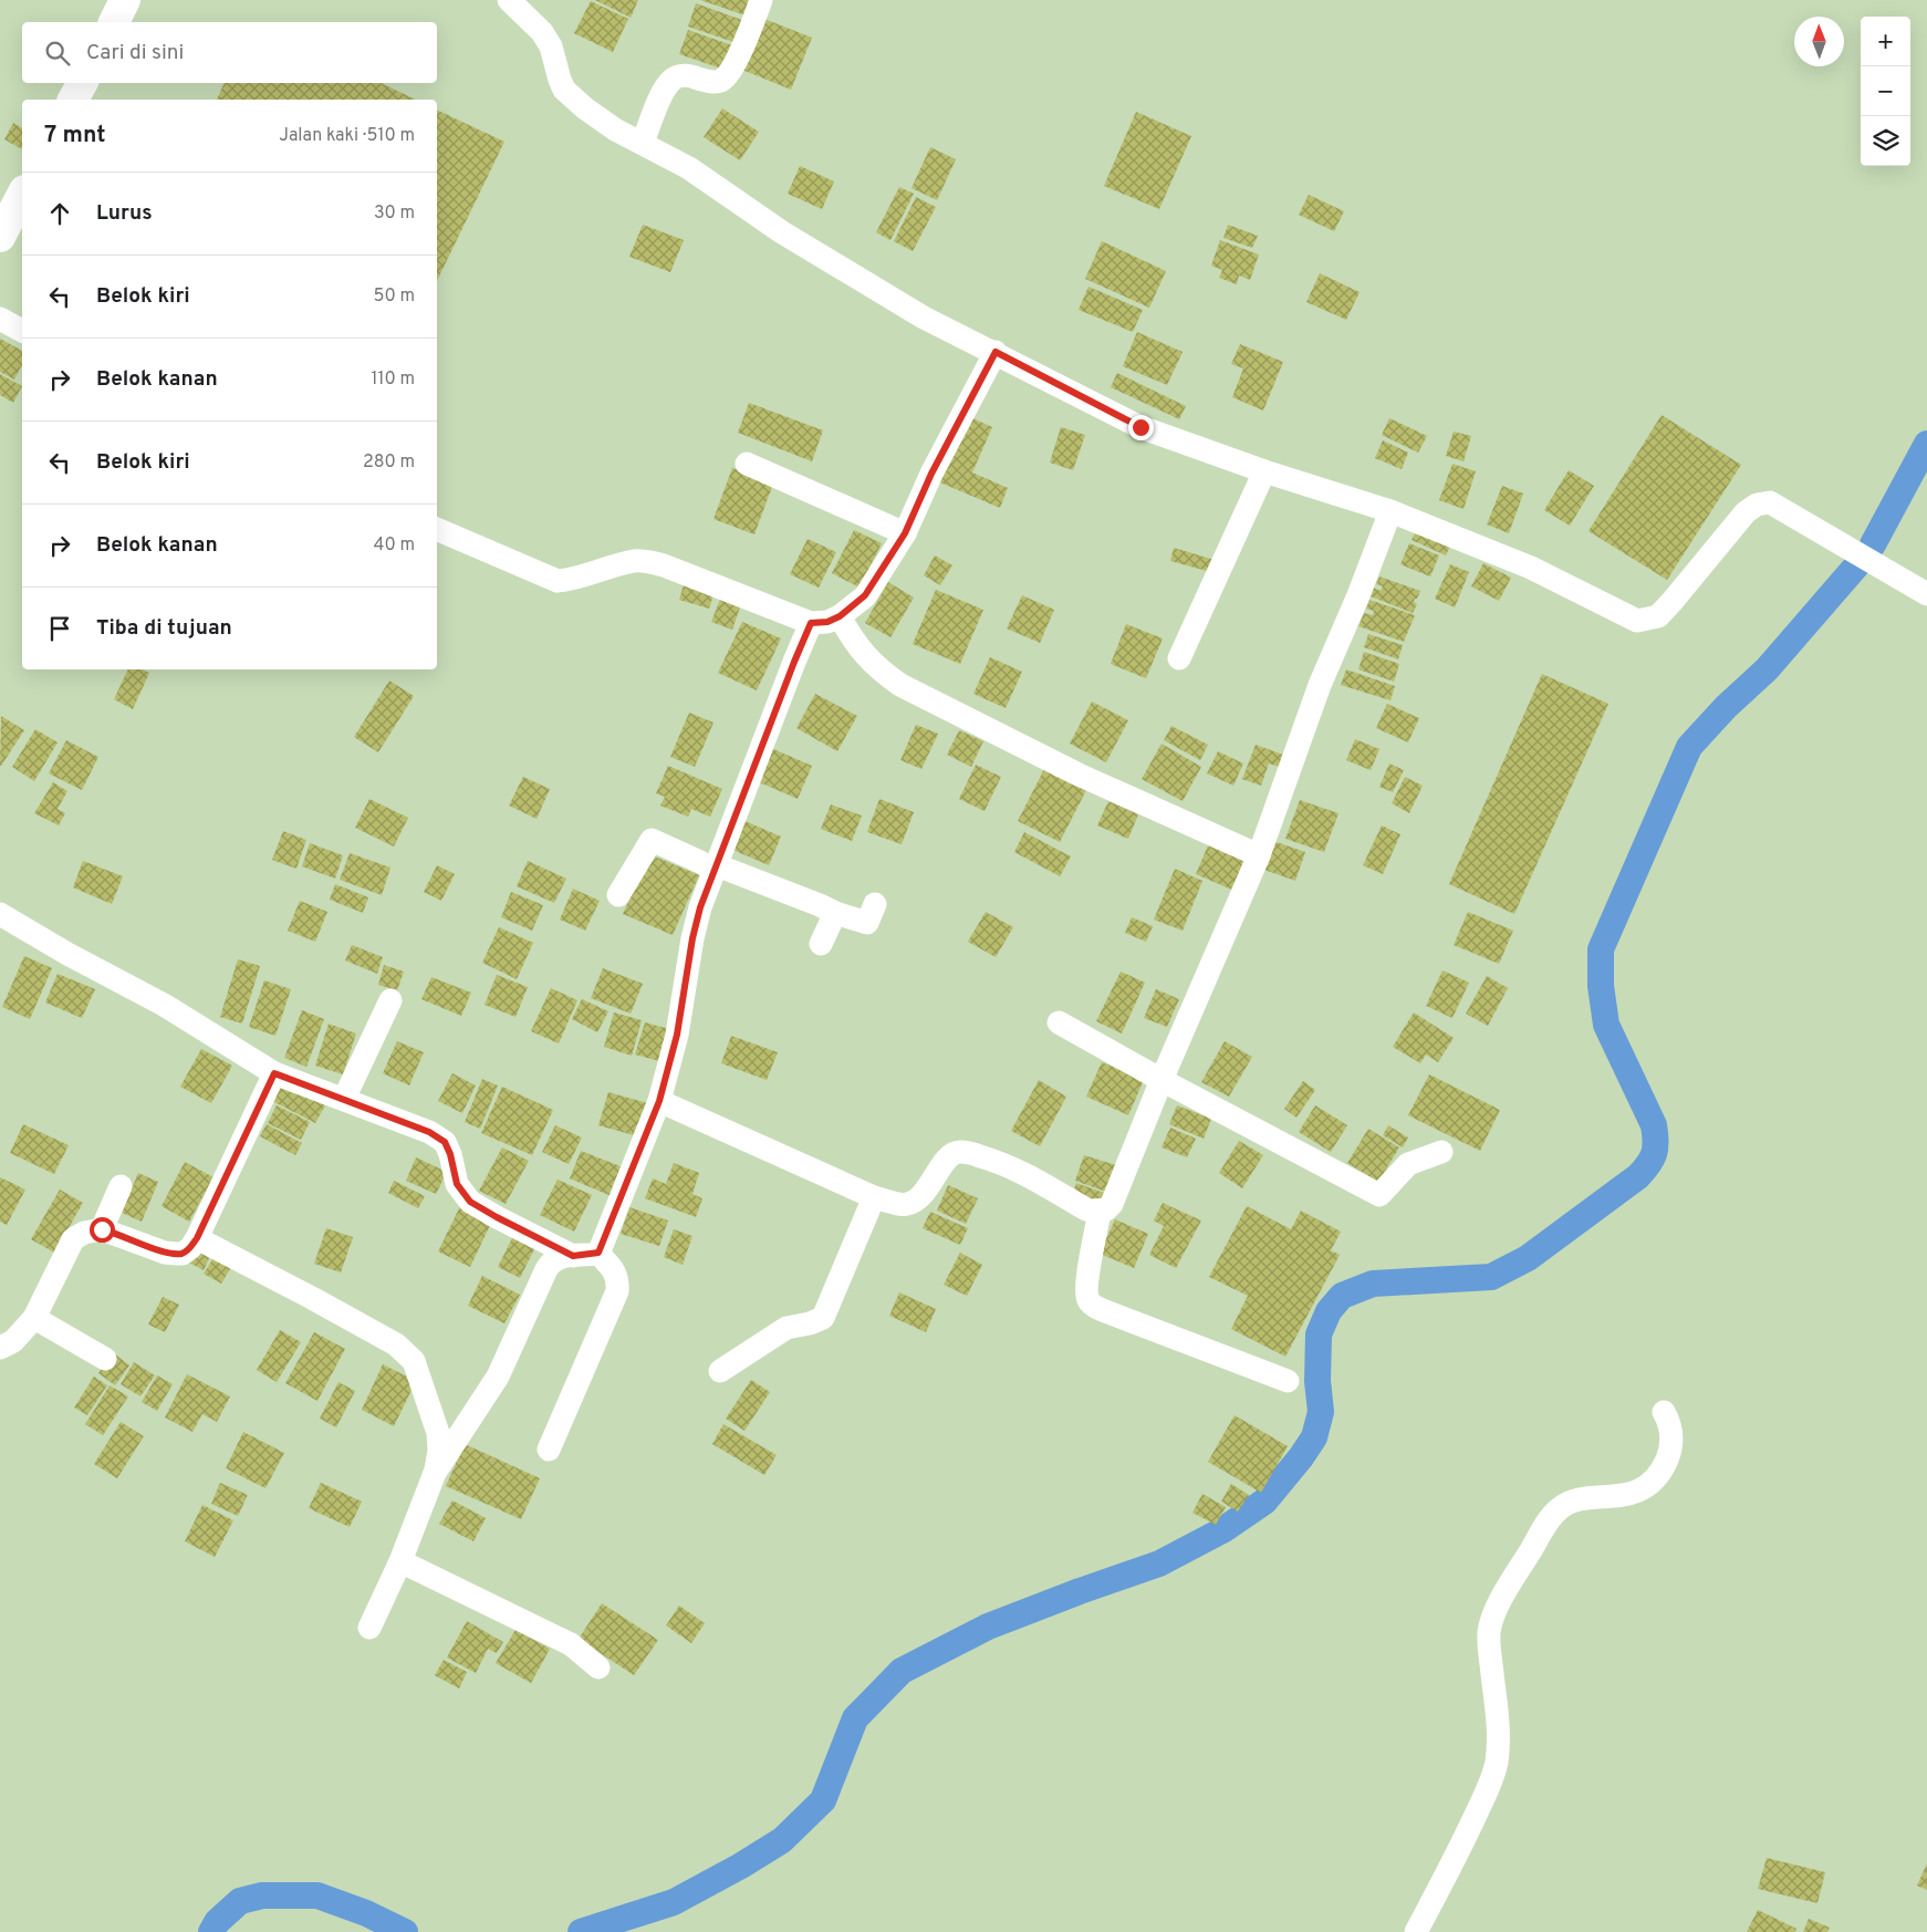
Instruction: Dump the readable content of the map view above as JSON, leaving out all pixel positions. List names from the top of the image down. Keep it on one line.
{"north":"top","page":{"map_buttons":["+","−"],"search":"Cari di sini","heading":["7 mnt","Jalan kaki · 510 m"],"list":[["Lurus","30 m"],["Belok kiri","50 m"],["Belok kanan","110 m"],["Belok kiri","280 m"],["Belok kanan","40 m"],"Tiba di tujuan"]}}
